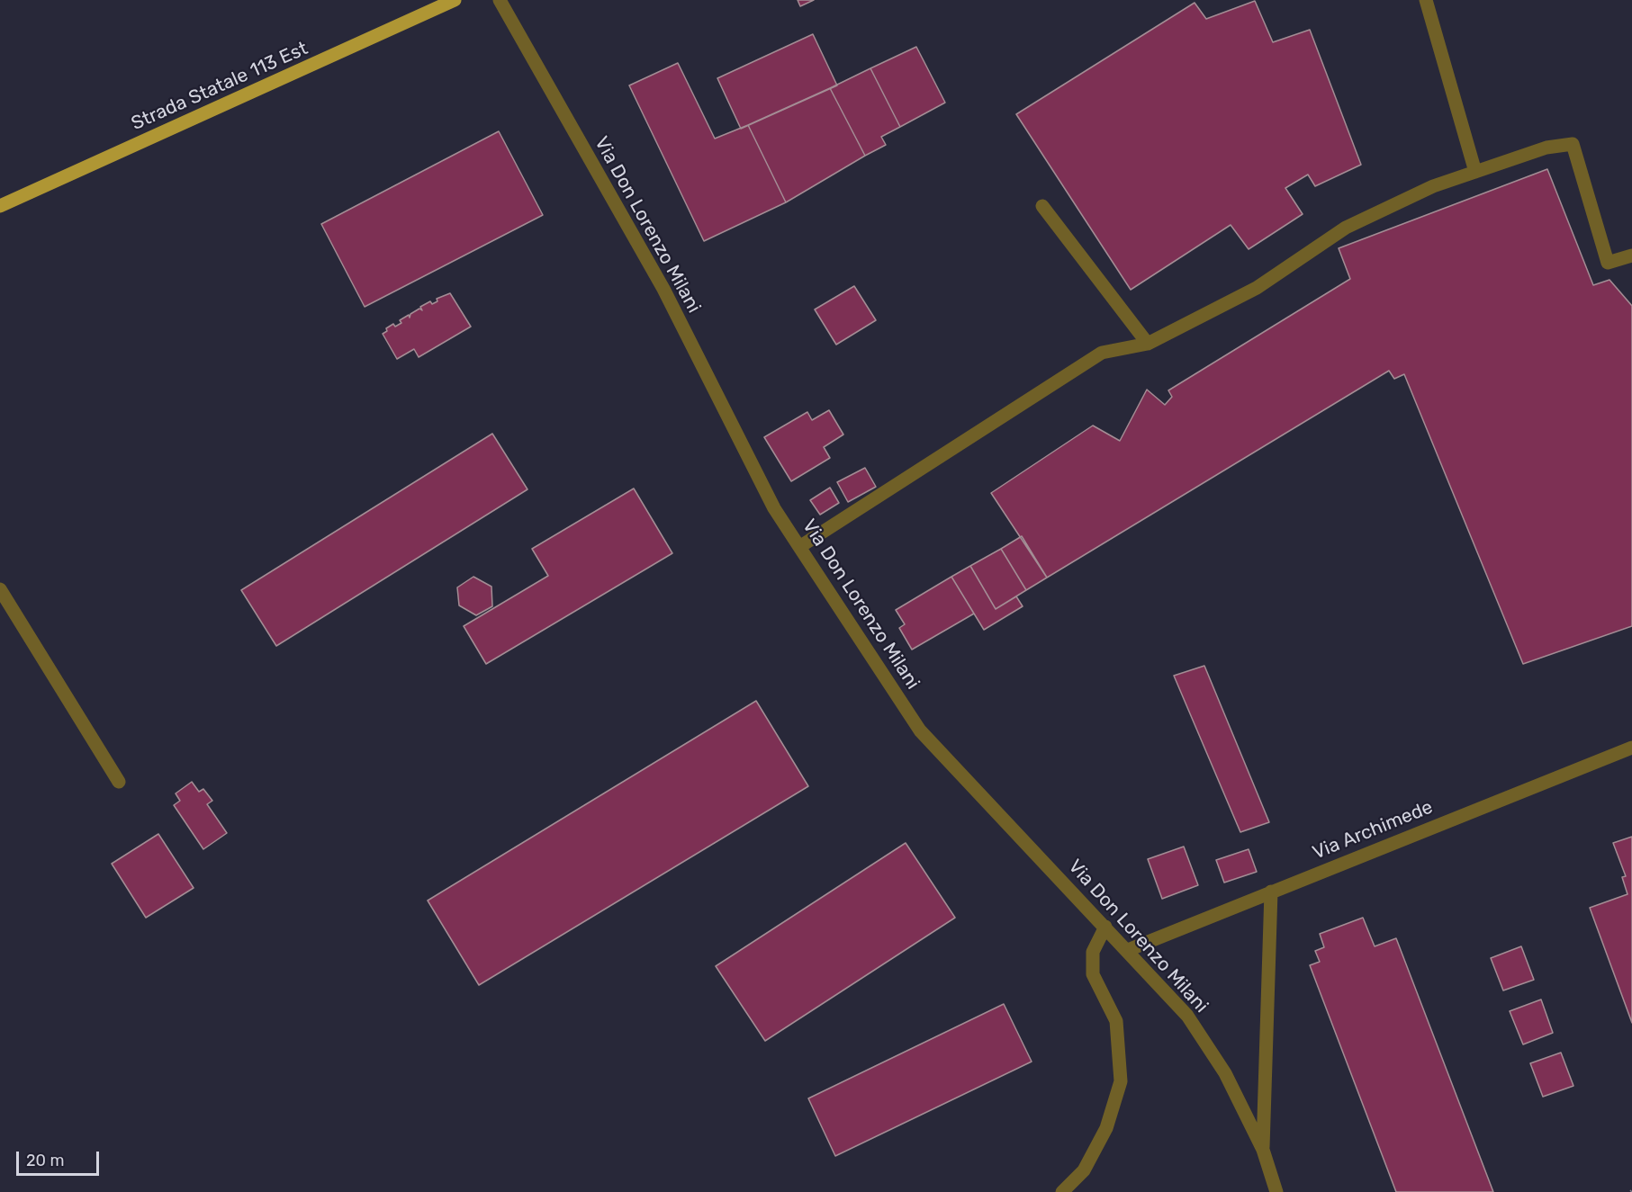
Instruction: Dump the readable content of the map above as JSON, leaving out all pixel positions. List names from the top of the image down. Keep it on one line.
{"streets":{"main road":["Strada Statale 113 Est"],"street":["Via Don Lorenzo Milani","Via Archimede"]},"crossings":[["Via Don Lorenzo Milani","Via Archimede"]],"scale_bar":"20 m"}
